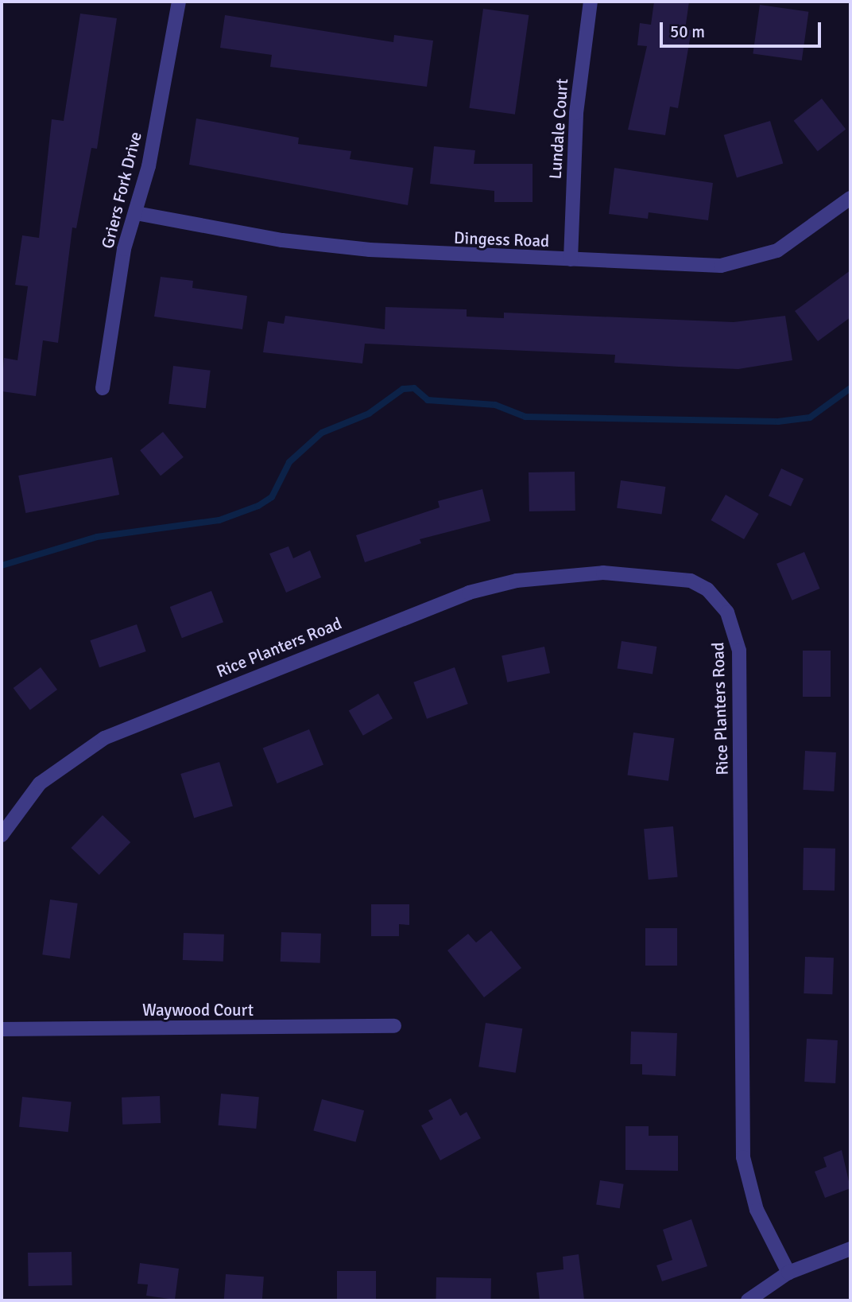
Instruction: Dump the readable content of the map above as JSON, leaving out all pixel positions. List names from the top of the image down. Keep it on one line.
{"streets":{"street":["Lundale Court","Griers Fork Drive","Dingess Road","Rice Planters Road","Waywood Court"]},"crossings":[["Lundale Court","Dingess Road"],["Griers Fork Drive","Dingess Road"]],"scale_bar":"50 m"}
